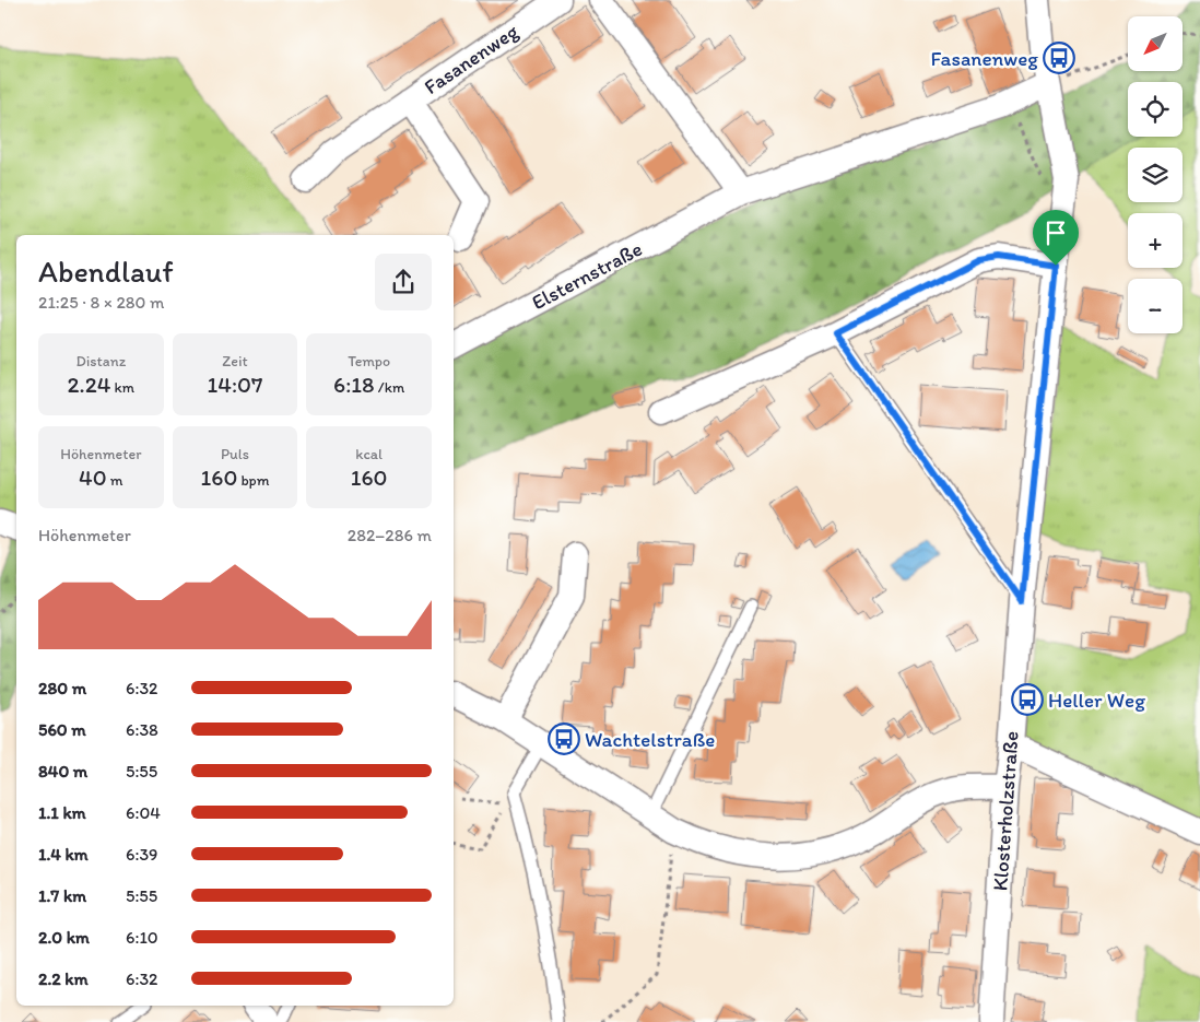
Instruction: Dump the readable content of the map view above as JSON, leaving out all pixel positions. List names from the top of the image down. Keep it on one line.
{"streets":{"street":["Fasanenweg","Elsternstraße","Klosterholzstraße"]},"places":{"bus stop":["Fasanenweg","Heller Weg","Wachtelstraße"]},"north":"bottom left","page":{"map_buttons":["+","−"],"heading":["Abendlauf","21:25 · 8 × 280 m"],"stats":[["Distanz","2.24 km"],["Zeit","14:07"],["Tempo","6:18 /km"],["Höhenmeter","40 m"],["Puls","160 bpm"],["kcal","160"]],"chart":["Höhenmeter","282–286 m"],"list":[{"name":"280 m","note":"6:32"},{"name":"560 m","note":"6:38"},{"name":"840 m","note":"5:55"},{"name":"1.1 km","note":"6:04"},{"name":"1.4 km","note":"6:39"},{"name":"1.7 km","note":"5:55"},{"name":"2.0 km","note":"6:10"},{"name":"2.2 km","note":"6:32"}]}}
